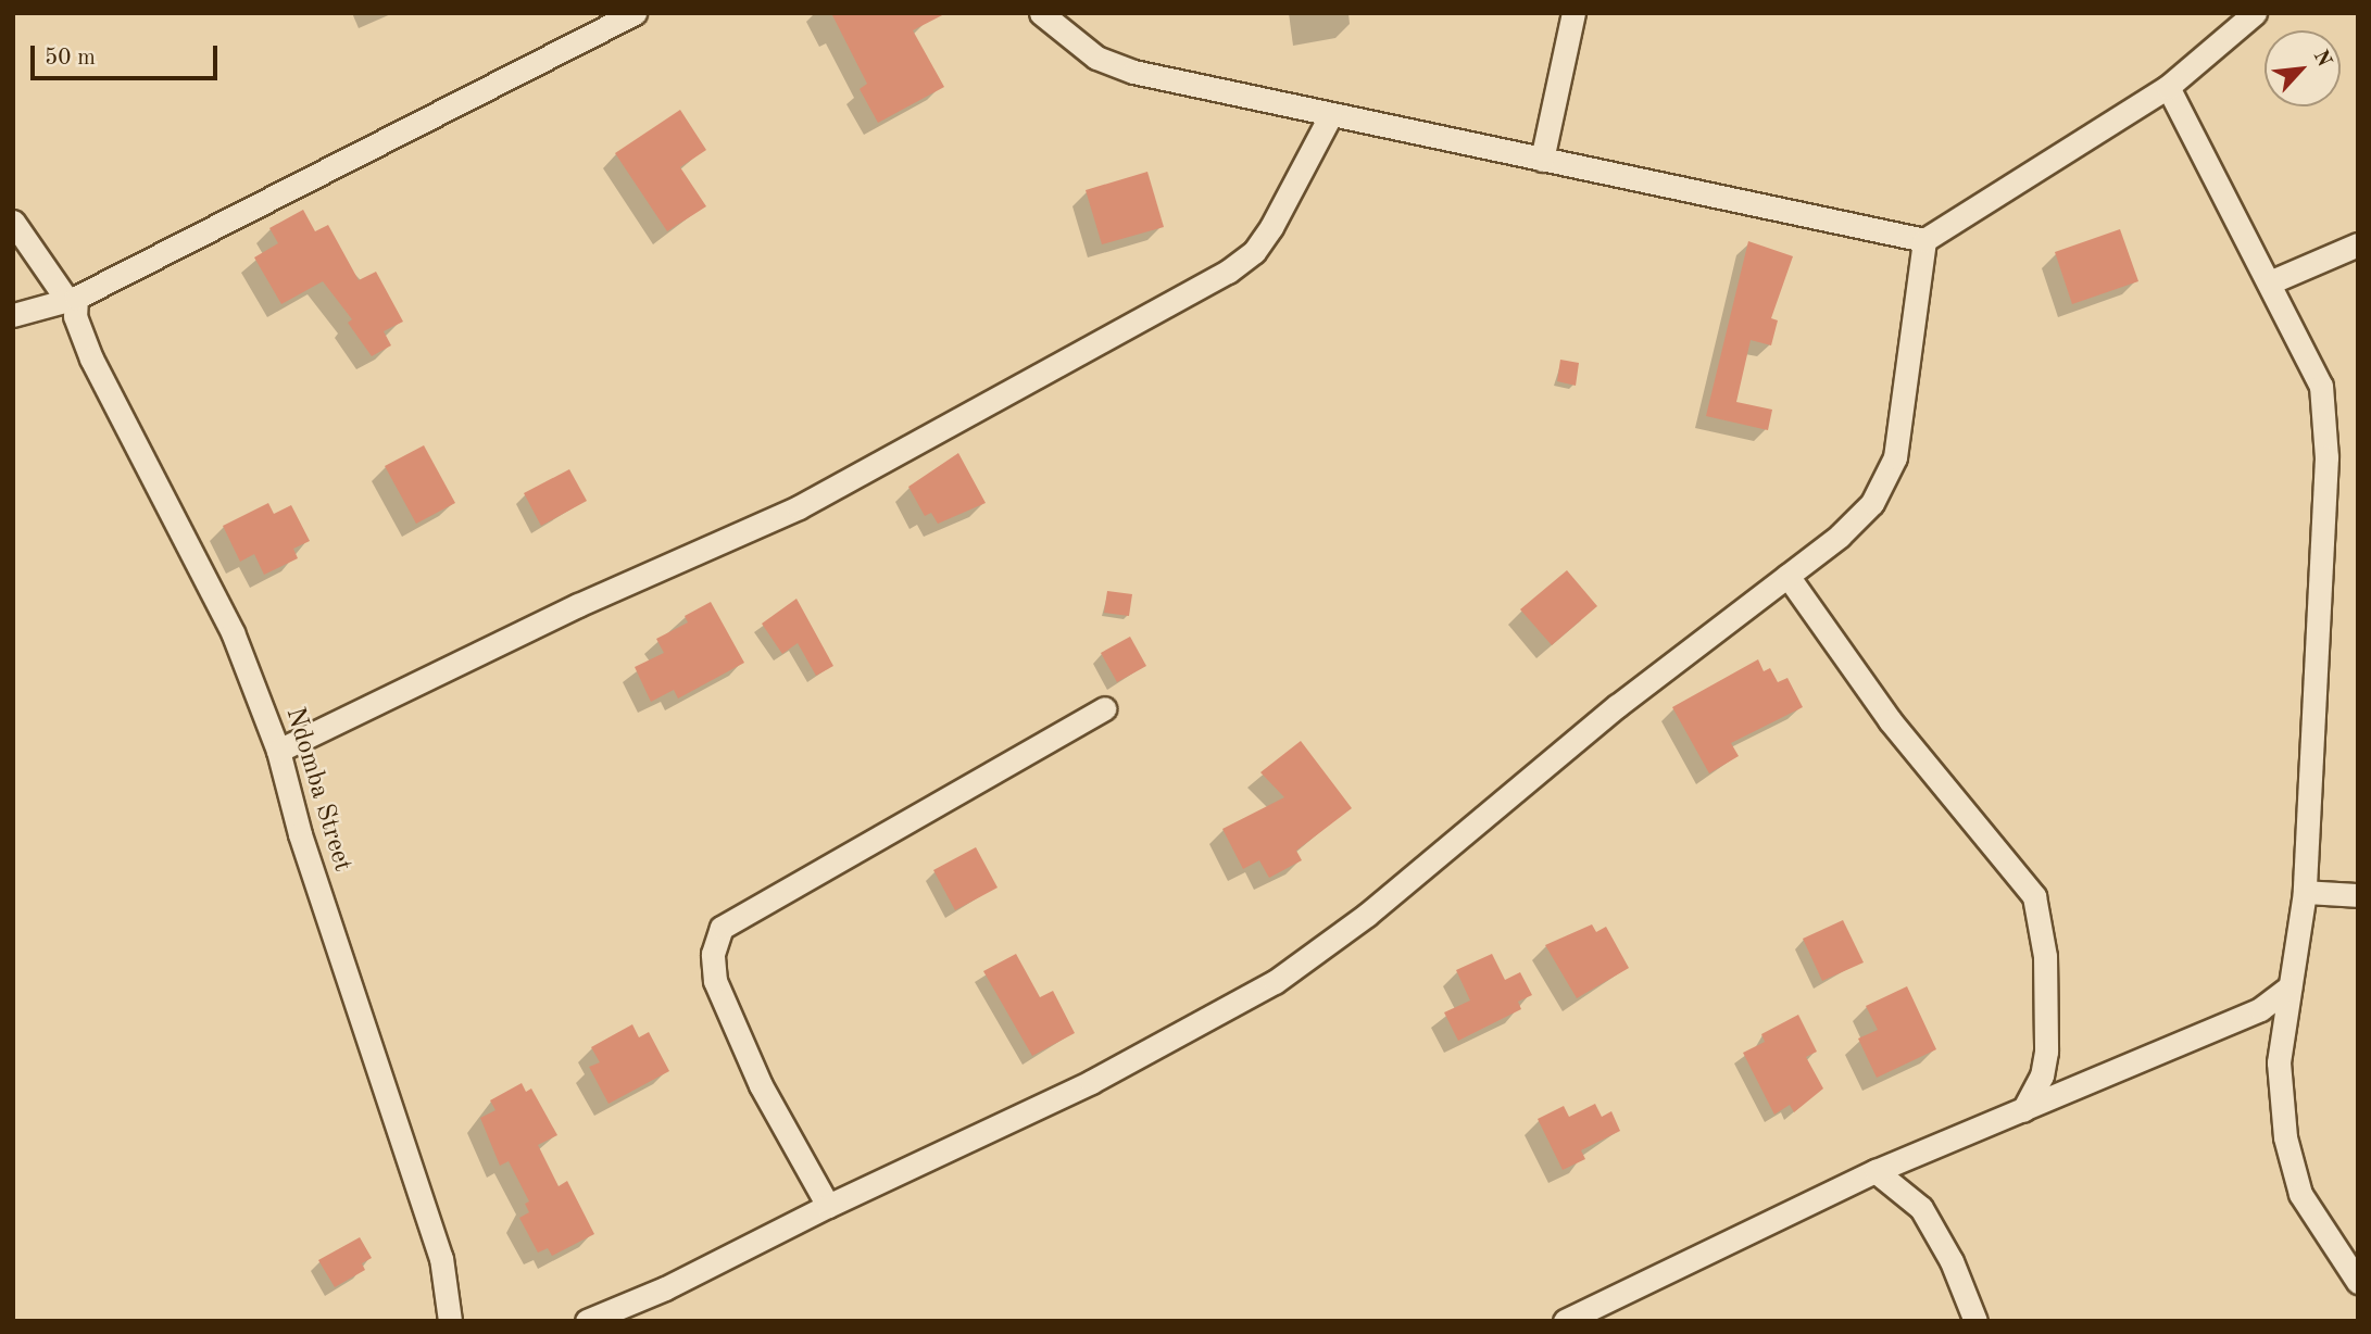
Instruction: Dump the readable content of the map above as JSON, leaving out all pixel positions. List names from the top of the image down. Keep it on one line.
{"streets":{"street":["Ndomba Street"]},"scale_bar":"50 m","north":"top right"}
